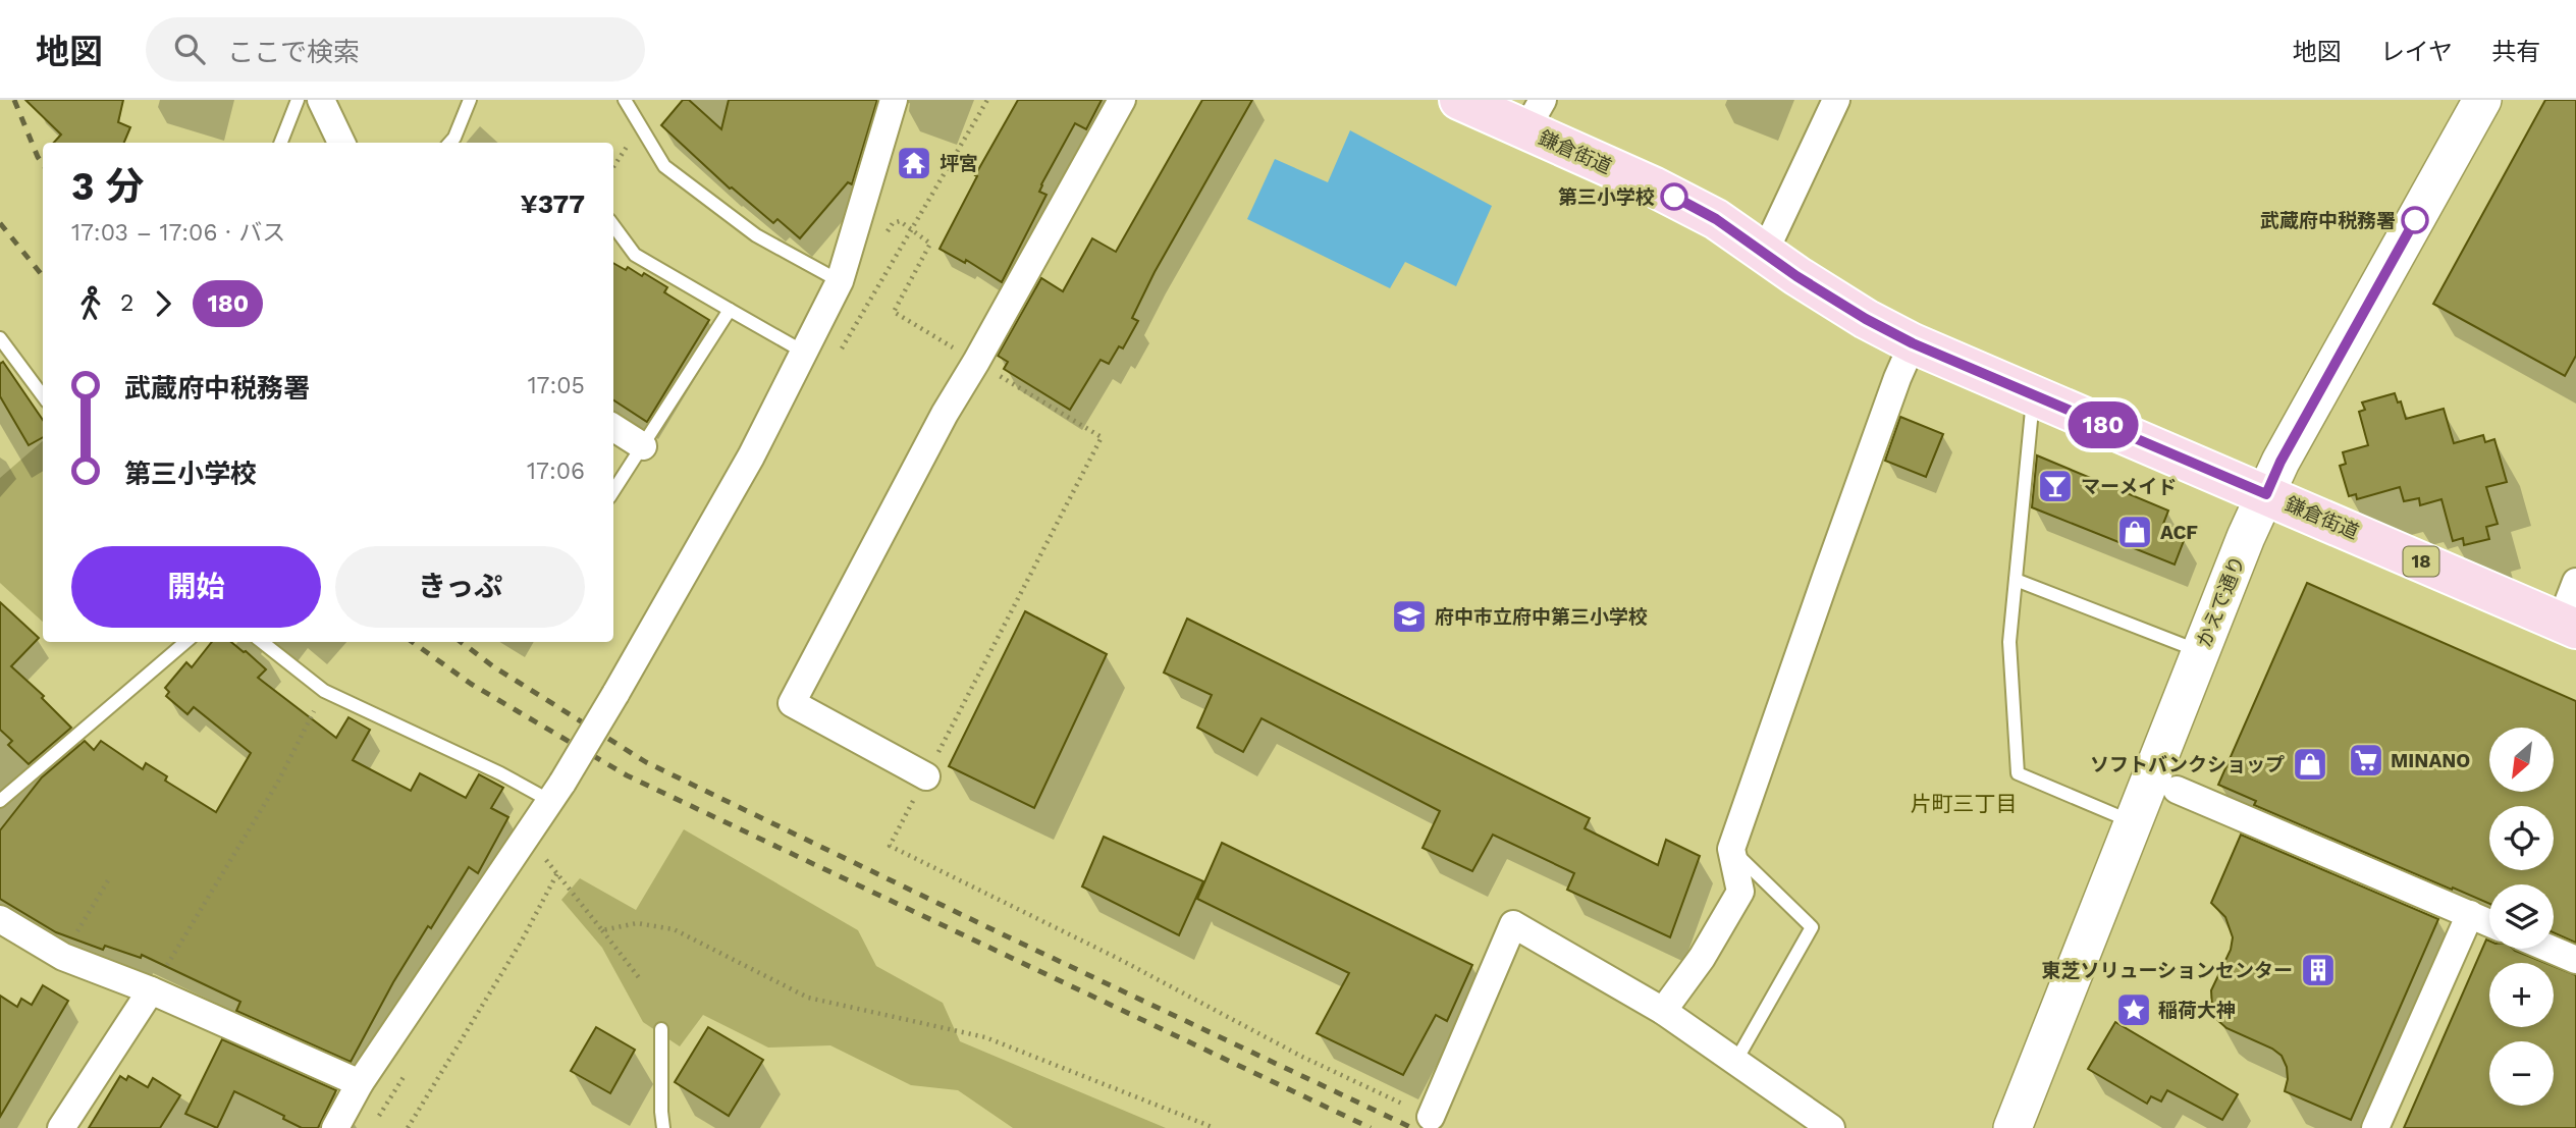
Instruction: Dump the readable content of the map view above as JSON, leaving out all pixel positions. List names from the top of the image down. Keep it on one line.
{"streets":{"main road":["鎌倉街道","18"],"street":["かえで通り"]},"crossings":[["鎌倉街道","かえで通り"]],"districts":["片町三丁目"],"places":{"temple":["坪宮"],"other":["第三小学校","武蔵府中税務署"],"bar":["マーメイド"],"shop":["ACF","ソフトバンクショップ"],"school or university":["府中市立府中第三小学校"],"supermarket":["MINANO"],"building":["東芝ソリューションセンター"],"place":["稲荷大神"]},"lines":["bus line 180"],"north":"bottom left","page":{"header":"地図","search":"ここで検索","nav":["地図","レイヤ","共有"],"on_map":"180","heading":["3 分","17:03 – 17:06 · バス","¥377"],"legs":["2","180"],"list":[{"name":"武蔵府中税務署","value":"17:05"},{"name":"第三小学校","value":"17:06"}],"buttons":["開始","きっぷ"],"map_buttons":["+","−"]}}
